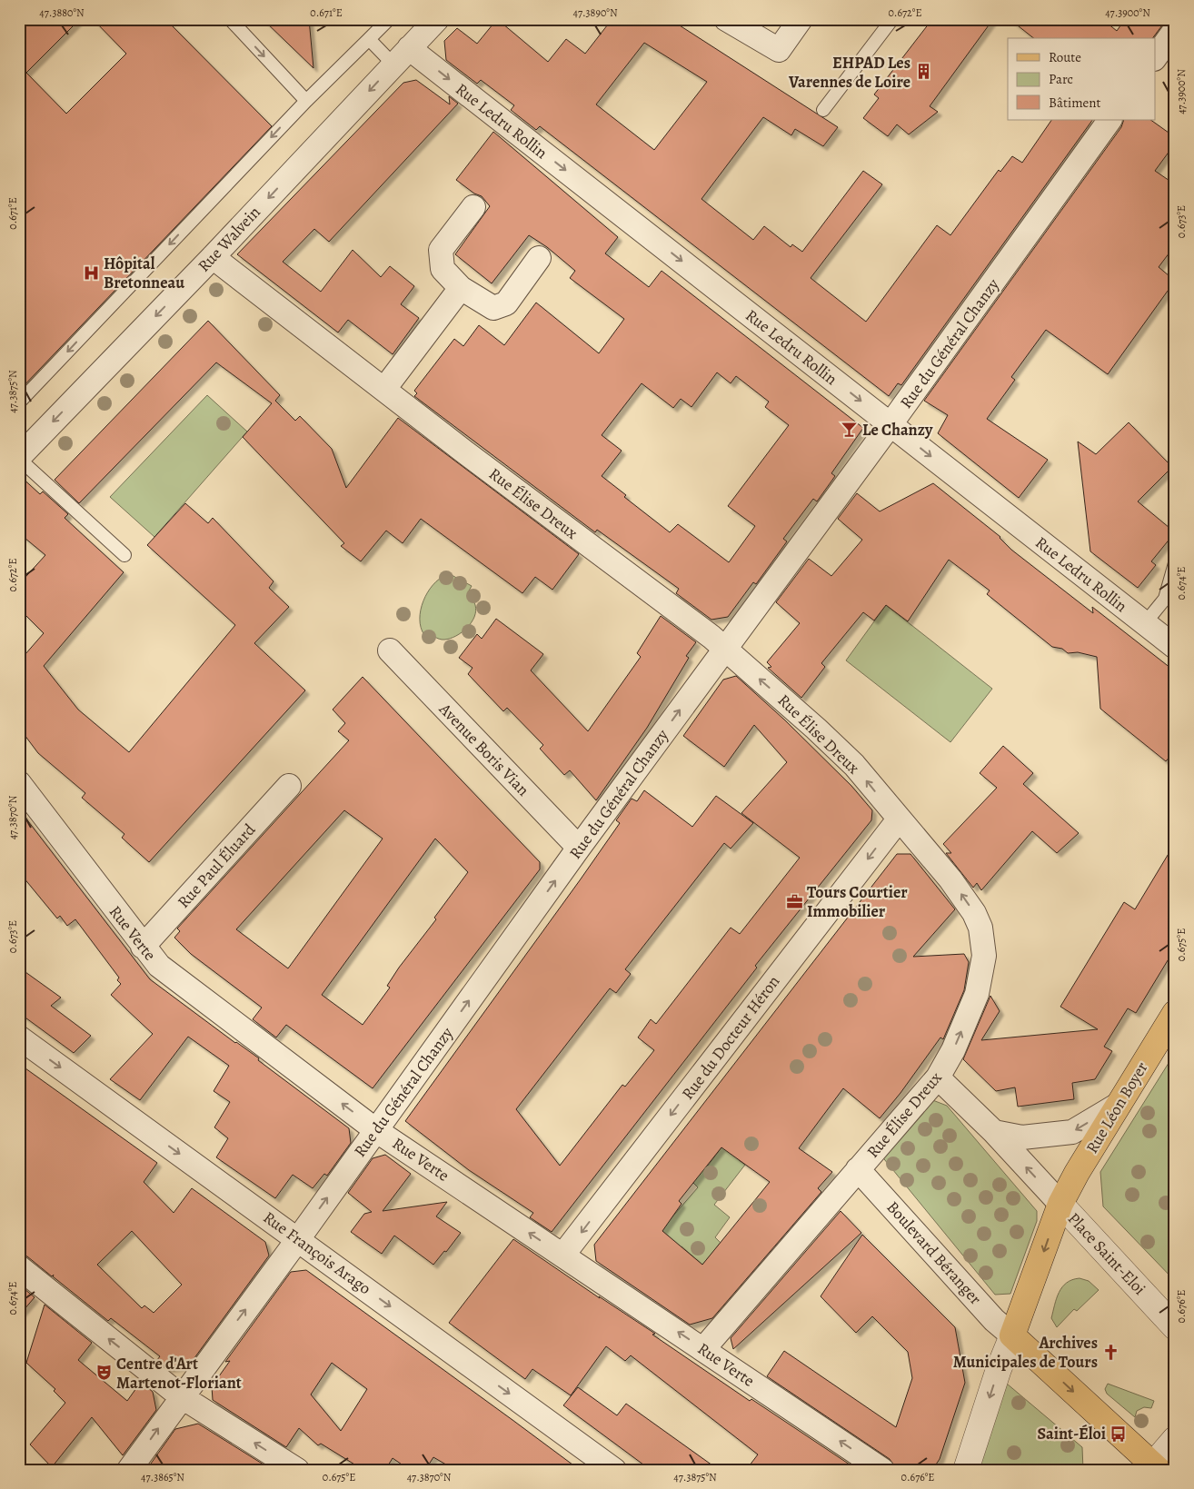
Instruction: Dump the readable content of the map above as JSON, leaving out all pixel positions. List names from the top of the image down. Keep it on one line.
{"streets":{"main road":["Rue Léon Boyer","Place Saint-Eloi"],"street":["Rue Ledru Rollin","Rue Walvein","Rue du Général Chanzy","Rue Élise Dreux","Avenue Boris Vian","Rue Paul Éluard","Rue Verte","Rue du Docteur Héron","Rue François Arago","Boulevard Béranger"]},"crossings":[["Rue Ledru Rollin","Rue Walvein"],["Rue Ledru Rollin","Rue du Général Chanzy"],["Rue Walvein","Rue Élise Dreux"],["Rue du Général Chanzy","Rue Élise Dreux"],["Rue du Général Chanzy","Avenue Boris Vian"],["Rue du Général Chanzy","Rue Verte"],["Rue du Général Chanzy","Rue François Arago"],["Rue Élise Dreux","Rue Verte"],["Rue Élise Dreux","Rue du Docteur Héron"],["Rue Élise Dreux","Boulevard Béranger"],["Rue Paul Éluard","Rue Verte"],["Rue Verte","Rue du Docteur Héron"],["Rue Léon Boyer","Place Saint-Eloi"],["Boulevard Béranger","Place Saint-Eloi"]],"one_way":["Rue Ledru Rollin","Rue Walvein","Rue du Général Chanzy","Rue Verte","Rue du Docteur Héron","Place Saint-Eloi"],"places":{"building":["EHPAD Les Varennes de Loire"],"hospital":["Hôpital Bretonneau"],"bar":["Le Chanzy"],"office":["Tours Courtier Immobilier"],"church":["Archives Municipales de Tours"],"theatre":["Centre d'Art Martenot-Floriant"],"bus stop":["Saint-Éloi"]},"legend":["Route","Parc","Bâtiment"],"coordinates":["47.3880°N","0.671°E","47.3890°N","0.672°E","47.3900°N","0.673°E","47.3875°N","0.674°E","47.3870°N","0.675°E","0.676°E","47.3865°N"]}
